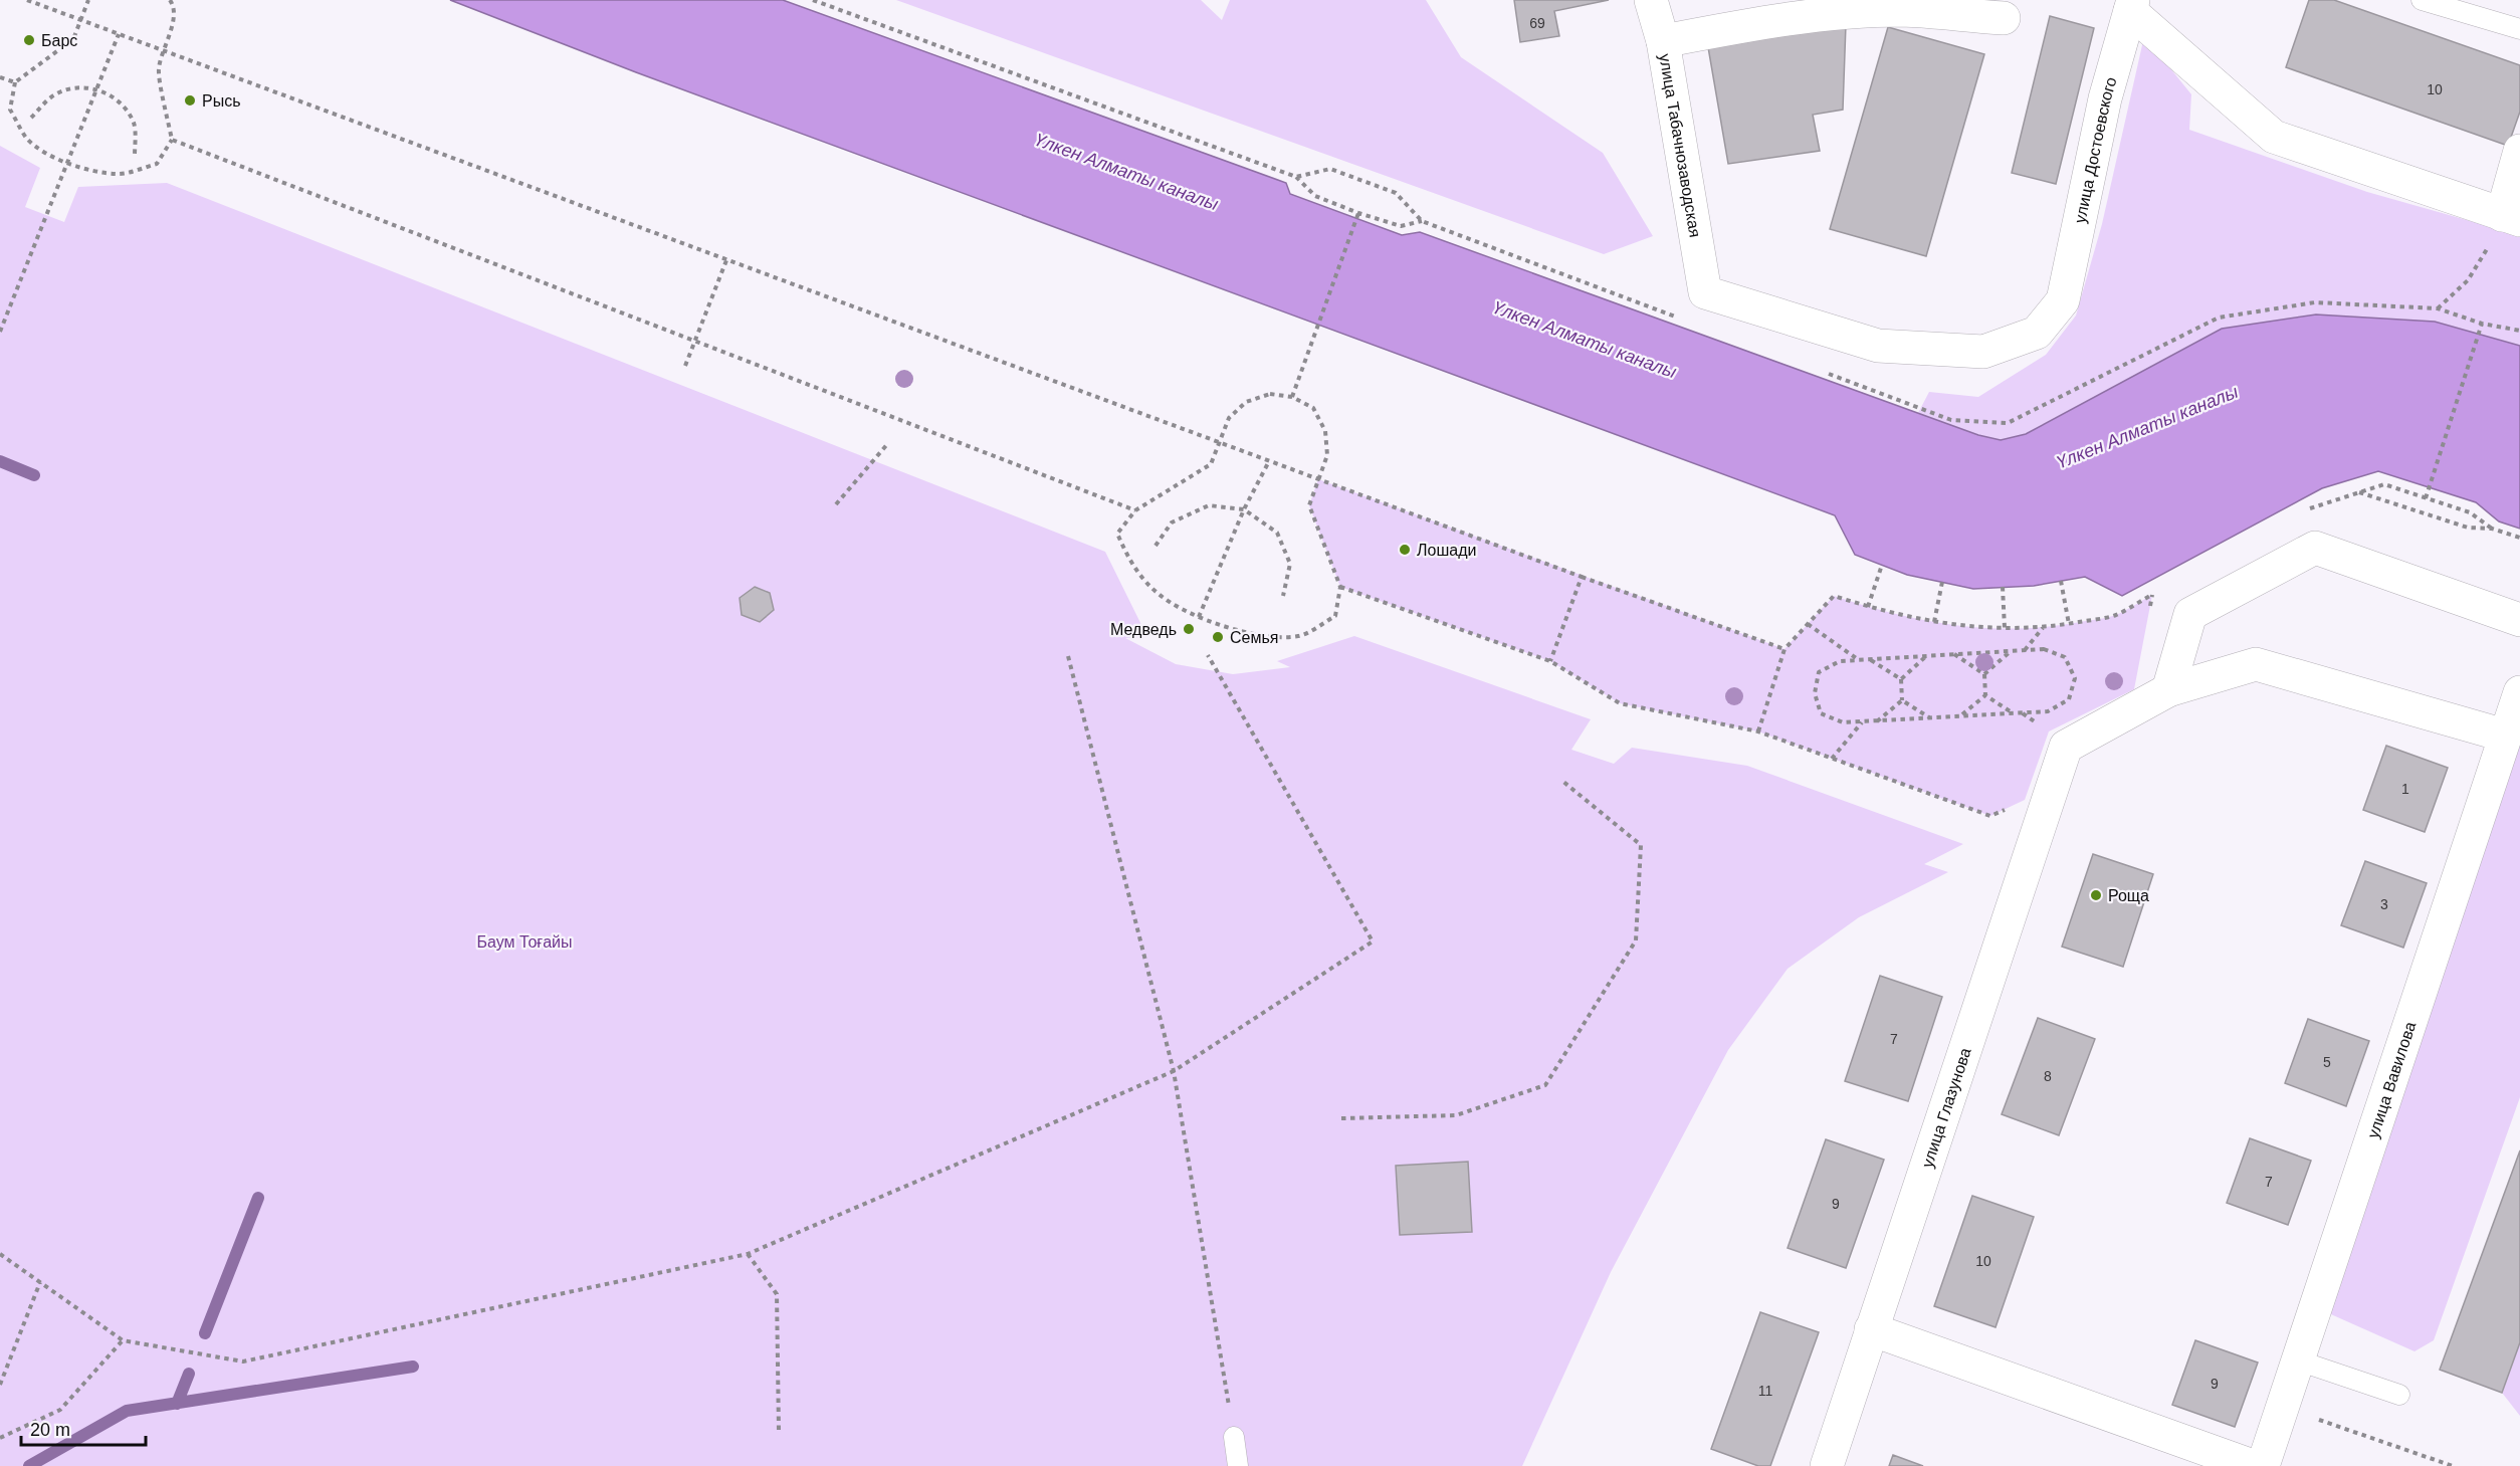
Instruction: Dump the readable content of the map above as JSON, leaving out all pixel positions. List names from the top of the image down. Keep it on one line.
{"streets":{"street":["улица Табачнозаводская","улица Достоевского","улица Вавилова","улица Глазунова"]},"crossings":[["улица Табачнозаводская","улица Достоевского"]],"water":["Үлкен Алматы каналы"],"parks":["Баум Тоғайы"],"places":["Барс","Рысь","Лошади","Медведь","Семья","Роща"],"house_numbers":["69","10","1","3","7","5","8","7","9","10","9","11"],"scale_bar":"20 m"}
